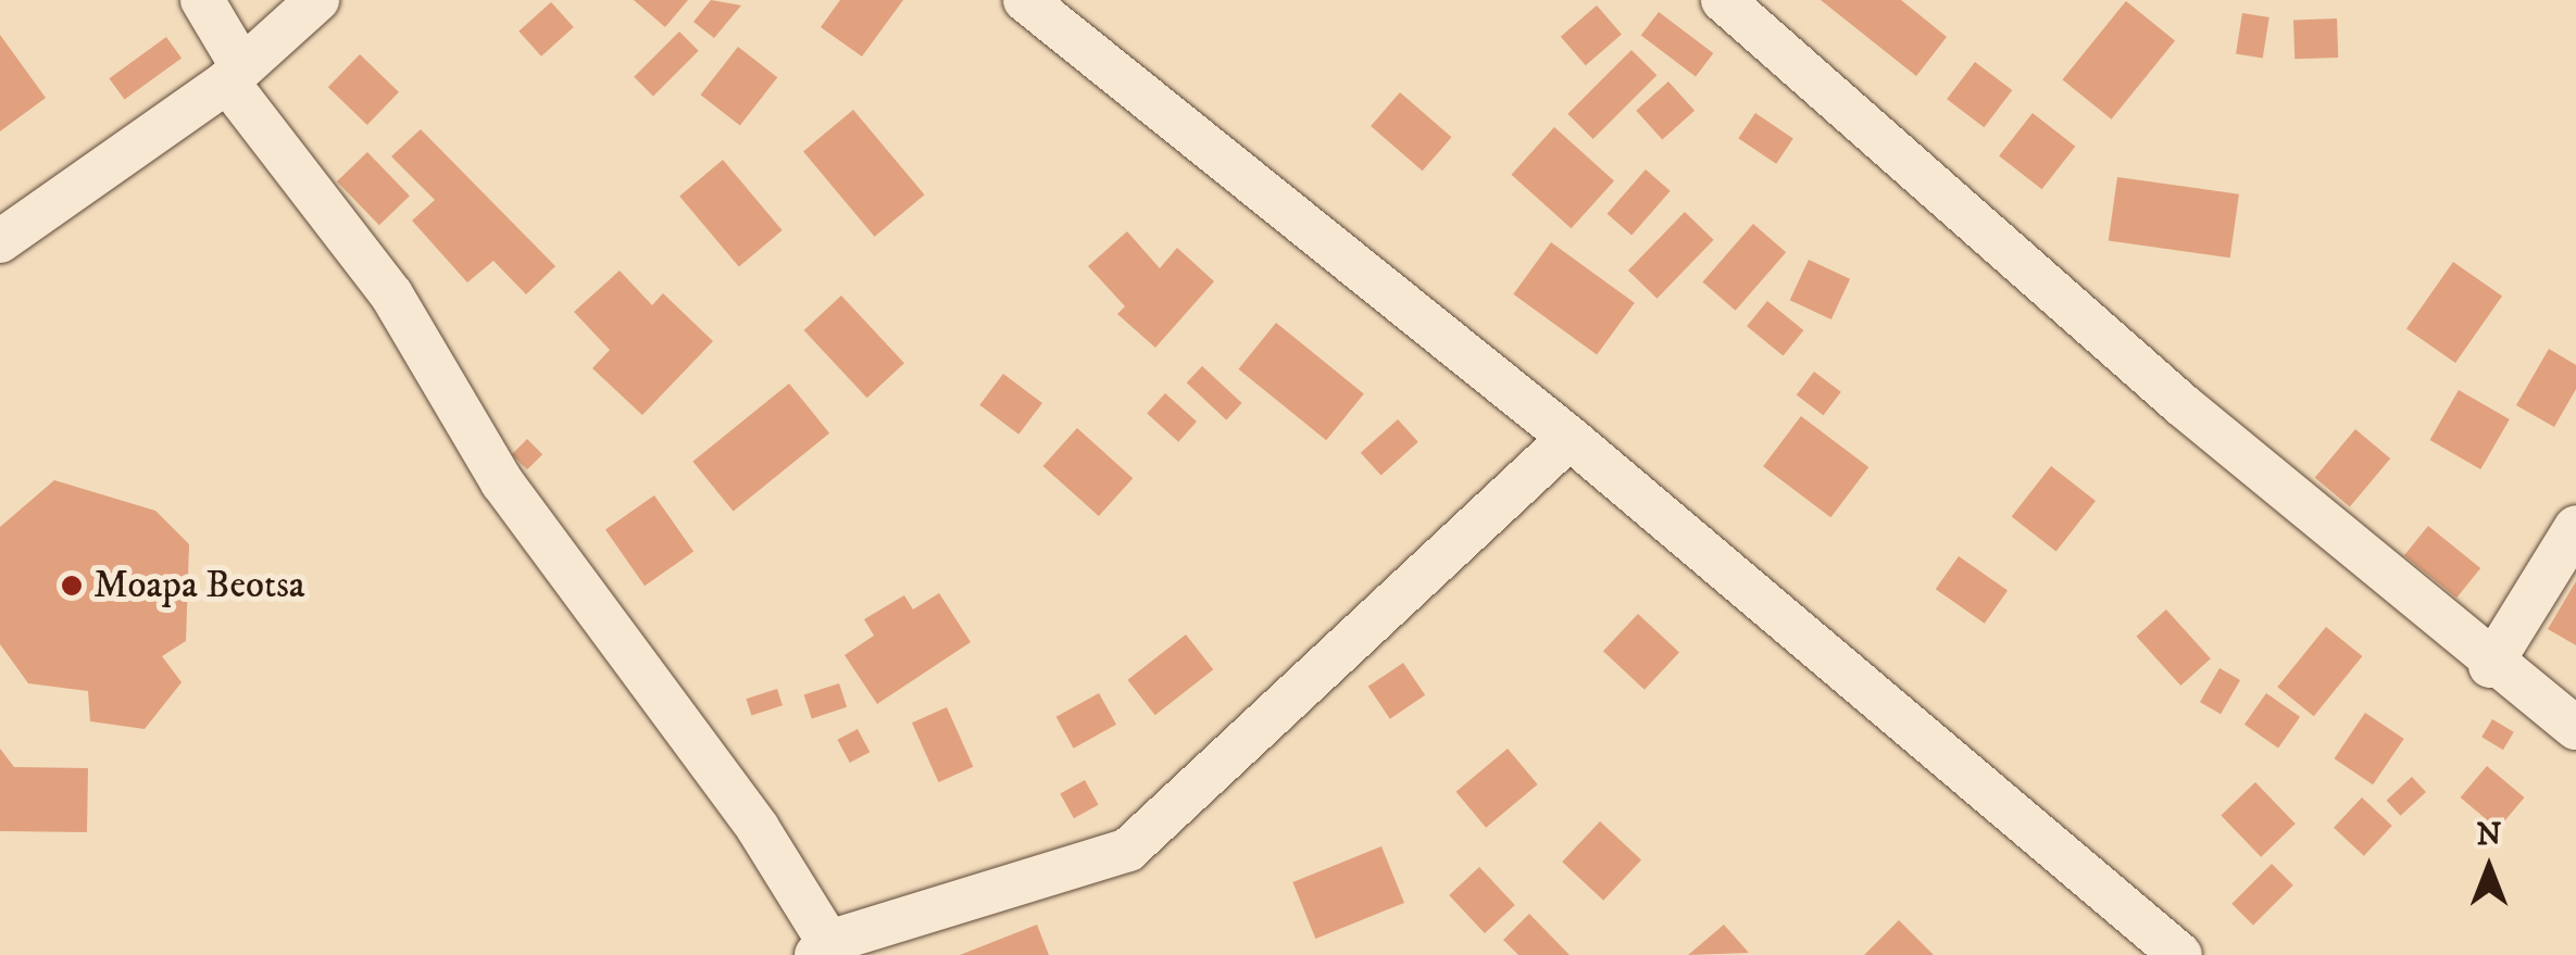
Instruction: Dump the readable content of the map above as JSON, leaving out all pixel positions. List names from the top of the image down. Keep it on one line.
{"places":["Moapa Beotsa"],"north":"top"}
